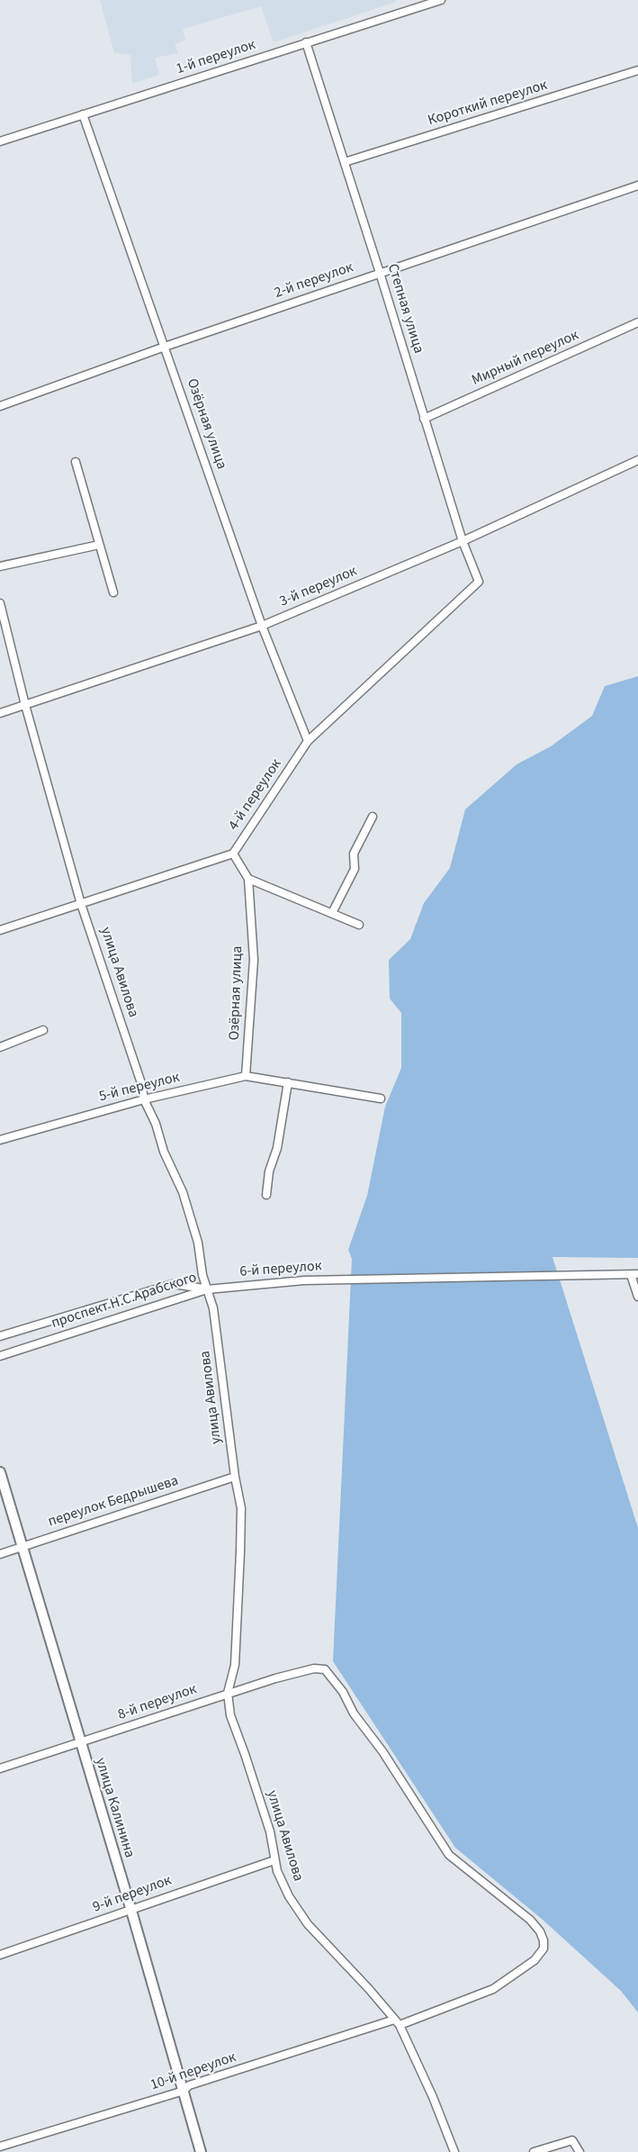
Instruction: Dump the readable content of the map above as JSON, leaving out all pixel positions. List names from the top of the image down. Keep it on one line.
{"streets":{"main road":["улица Калинина"],"street":["1-й переулок","Короткий переулок","2-й переулок","Степная улица","Мирный переулок","Озёрная улица","3-й переулок","4-й переулок","улица Авилова","5-й переулок","6-й переулок","проспект Н.С.Арабского","переулок Бедрышева","8-й переулок","9-й переулок","10-й переулок"]},"crossings":[["1-й переулок","Степная улица"],["1-й переулок","Озёрная улица"],["Короткий переулок","Степная улица"],["2-й переулок","Степная улица"],["2-й переулок","Озёрная улица"],["Степная улица","Мирный переулок"],["Степная улица","3-й переулок"],["Степная улица","4-й переулок"],["Озёрная улица","3-й переулок"],["Озёрная улица","4-й переулок"],["Озёрная улица","5-й переулок"],["3-й переулок","улица Авилова"],["4-й переулок","улица Авилова"],["улица Авилова","5-й переулок"],["улица Авилова","6-й переулок"],["улица Авилова","проспект Н.С.Арабского"],["улица Авилова","переулок Бедрышева"],["улица Авилова","8-й переулок"],["улица Авилова","9-й переулок"],["улица Авилова","10-й переулок"],["6-й переулок","проспект Н.С.Арабского"],["переулок Бедрышева","улица Калинина"],["8-й переулок","улица Калинина"],["8-й переулок","10-й переулок"],["улица Калинина","9-й переулок"],["улица Калинина","10-й переулок"]]}
